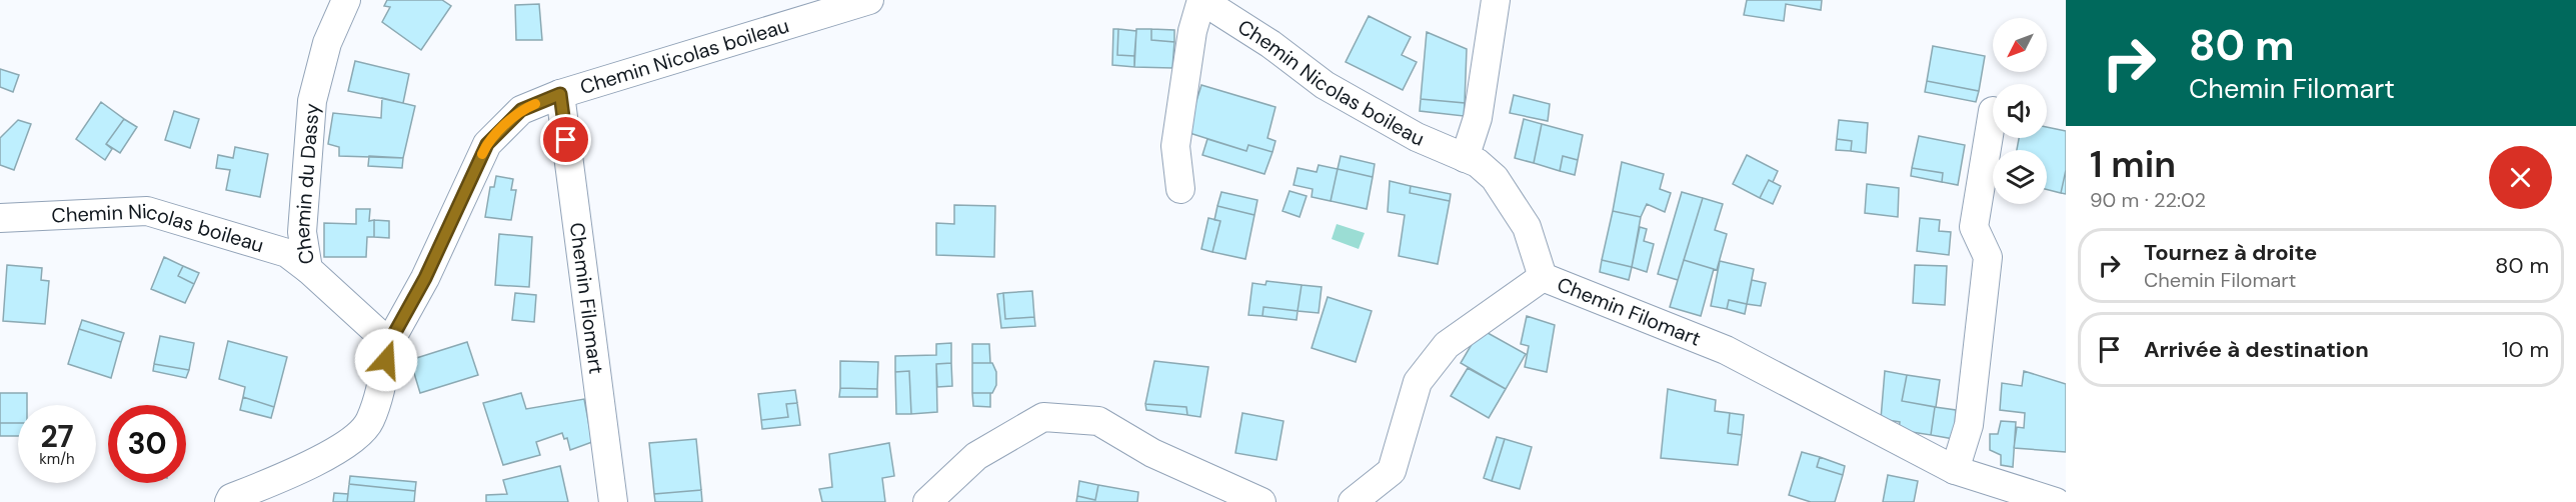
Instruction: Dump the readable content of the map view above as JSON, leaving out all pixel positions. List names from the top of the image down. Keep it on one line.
{"streets":{"street":["Chemin Nicolas boileau","Chemin du Dassy","Chemin Filomart"]},"crossings":[["Chemin Nicolas boileau","Chemin du Dassy"],["Chemin Nicolas boileau","Chemin Filomart"]],"north":"bottom left","page":{"turn":["80 m","Chemin Filomart"],"heading":["1 min","90 m · 22:02"],"list":[{"name":"Tournez à droite","note":"Chemin Filomart","value":"80 m"},{"name":"Arrivée à destination","value":"10 m"}],"speed":"27 km/h","limit":"30"}}
